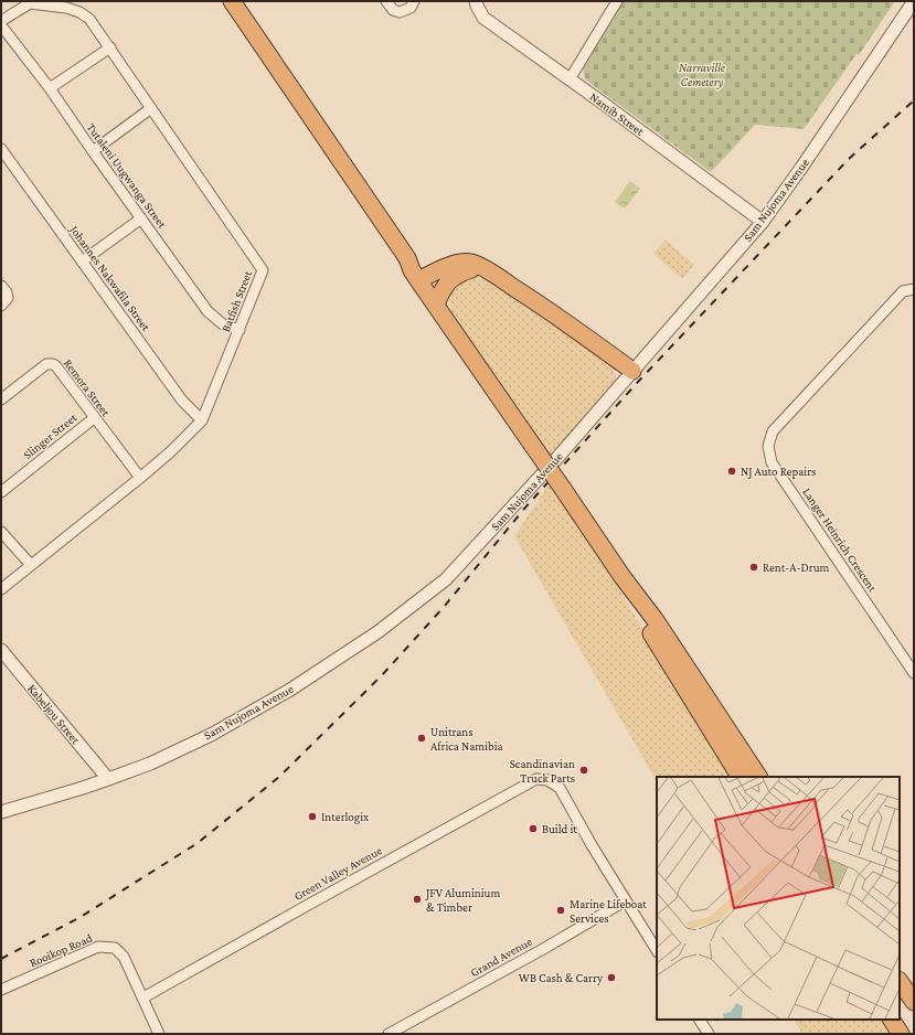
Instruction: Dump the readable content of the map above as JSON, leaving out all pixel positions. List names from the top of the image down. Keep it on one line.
{"streets":{"street":["Namib Street","Tutaleni Uugwanga Street","Sam Nujoma Avenue","Johannes Nakwafila Street","Batfish Street","Remora Street","Slinger Street","Langer Heinrich Crescent","Kabeljou Street","Green Valley Avenue","Rooikop Road","Grand Avenue"]},"crossings":[["Namib Street","Sam Nujoma Avenue"],["Tutaleni Uugwanga Street","Batfish Street"],["Sam Nujoma Avenue","Kabeljou Street"],["Johannes Nakwafila Street","Batfish Street"],["Batfish Street","Remora Street"],["Remora Street","Slinger Street"],["Green Valley Avenue","Rooikop Road"],["Green Valley Avenue","Grand Avenue"]],"parks":["Narraville Cemetery"],"places":["NJ Auto Repairs","Rent-A-Drum","Unitrans Africa Namibia","Scandinavian Truck Parts","Interlogix","Build it","JFV Aluminium & Timber","Marine Lifeboat Services","WB Cash & Carry"]}
